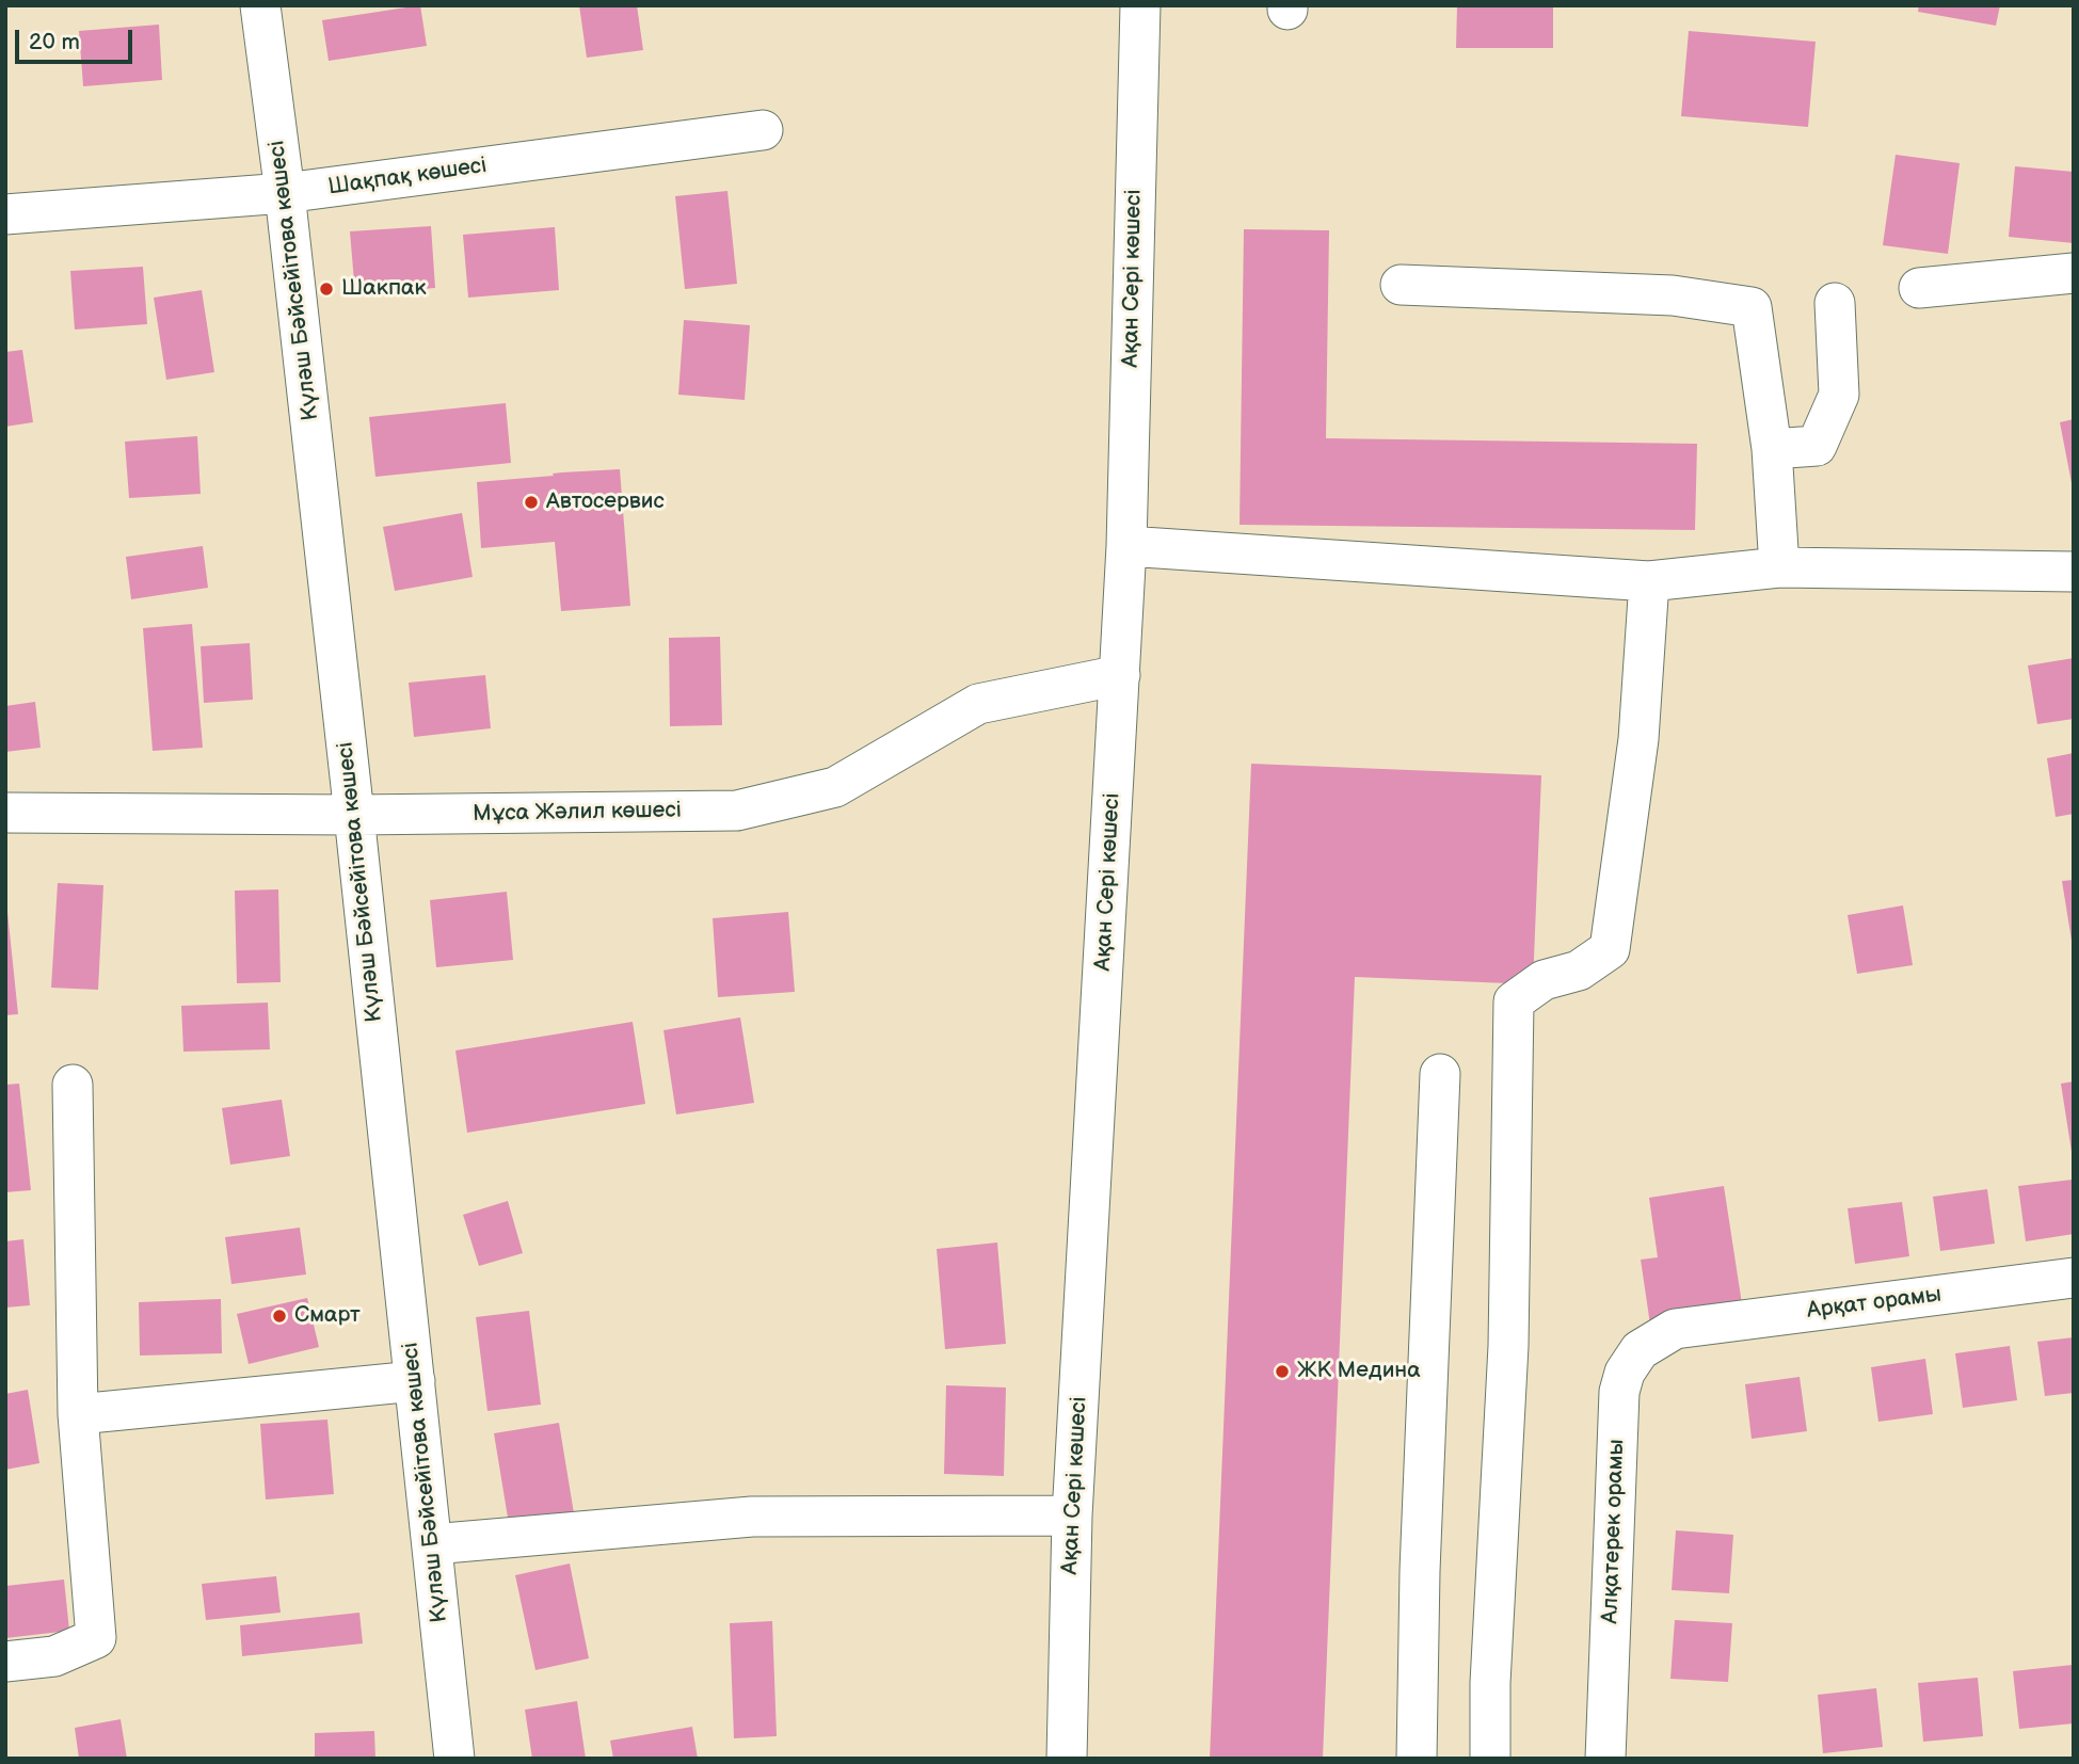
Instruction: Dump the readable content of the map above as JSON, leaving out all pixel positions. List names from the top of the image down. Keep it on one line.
{"streets":{"street":["Шақпақ көшесі","Ақан Сері көшесі","Күләш Бәйсейітова көшесі","Мұса Жәлил көшесі","Арқат орамы","Алқатерек орамы"]},"crossings":[["Шақпақ көшесі","Күләш Бәйсейітова көшесі"],["Ақан Сері көшесі","Мұса Жәлил көшесі"],["Күләш Бәйсейітова көшесі","Мұса Жәлил көшесі"],["Арқат орамы","Алқатерек орамы"]],"places":["Шакпак","Автосервис","Смарт","ЖК Медина"],"scale_bar":"20 m"}
